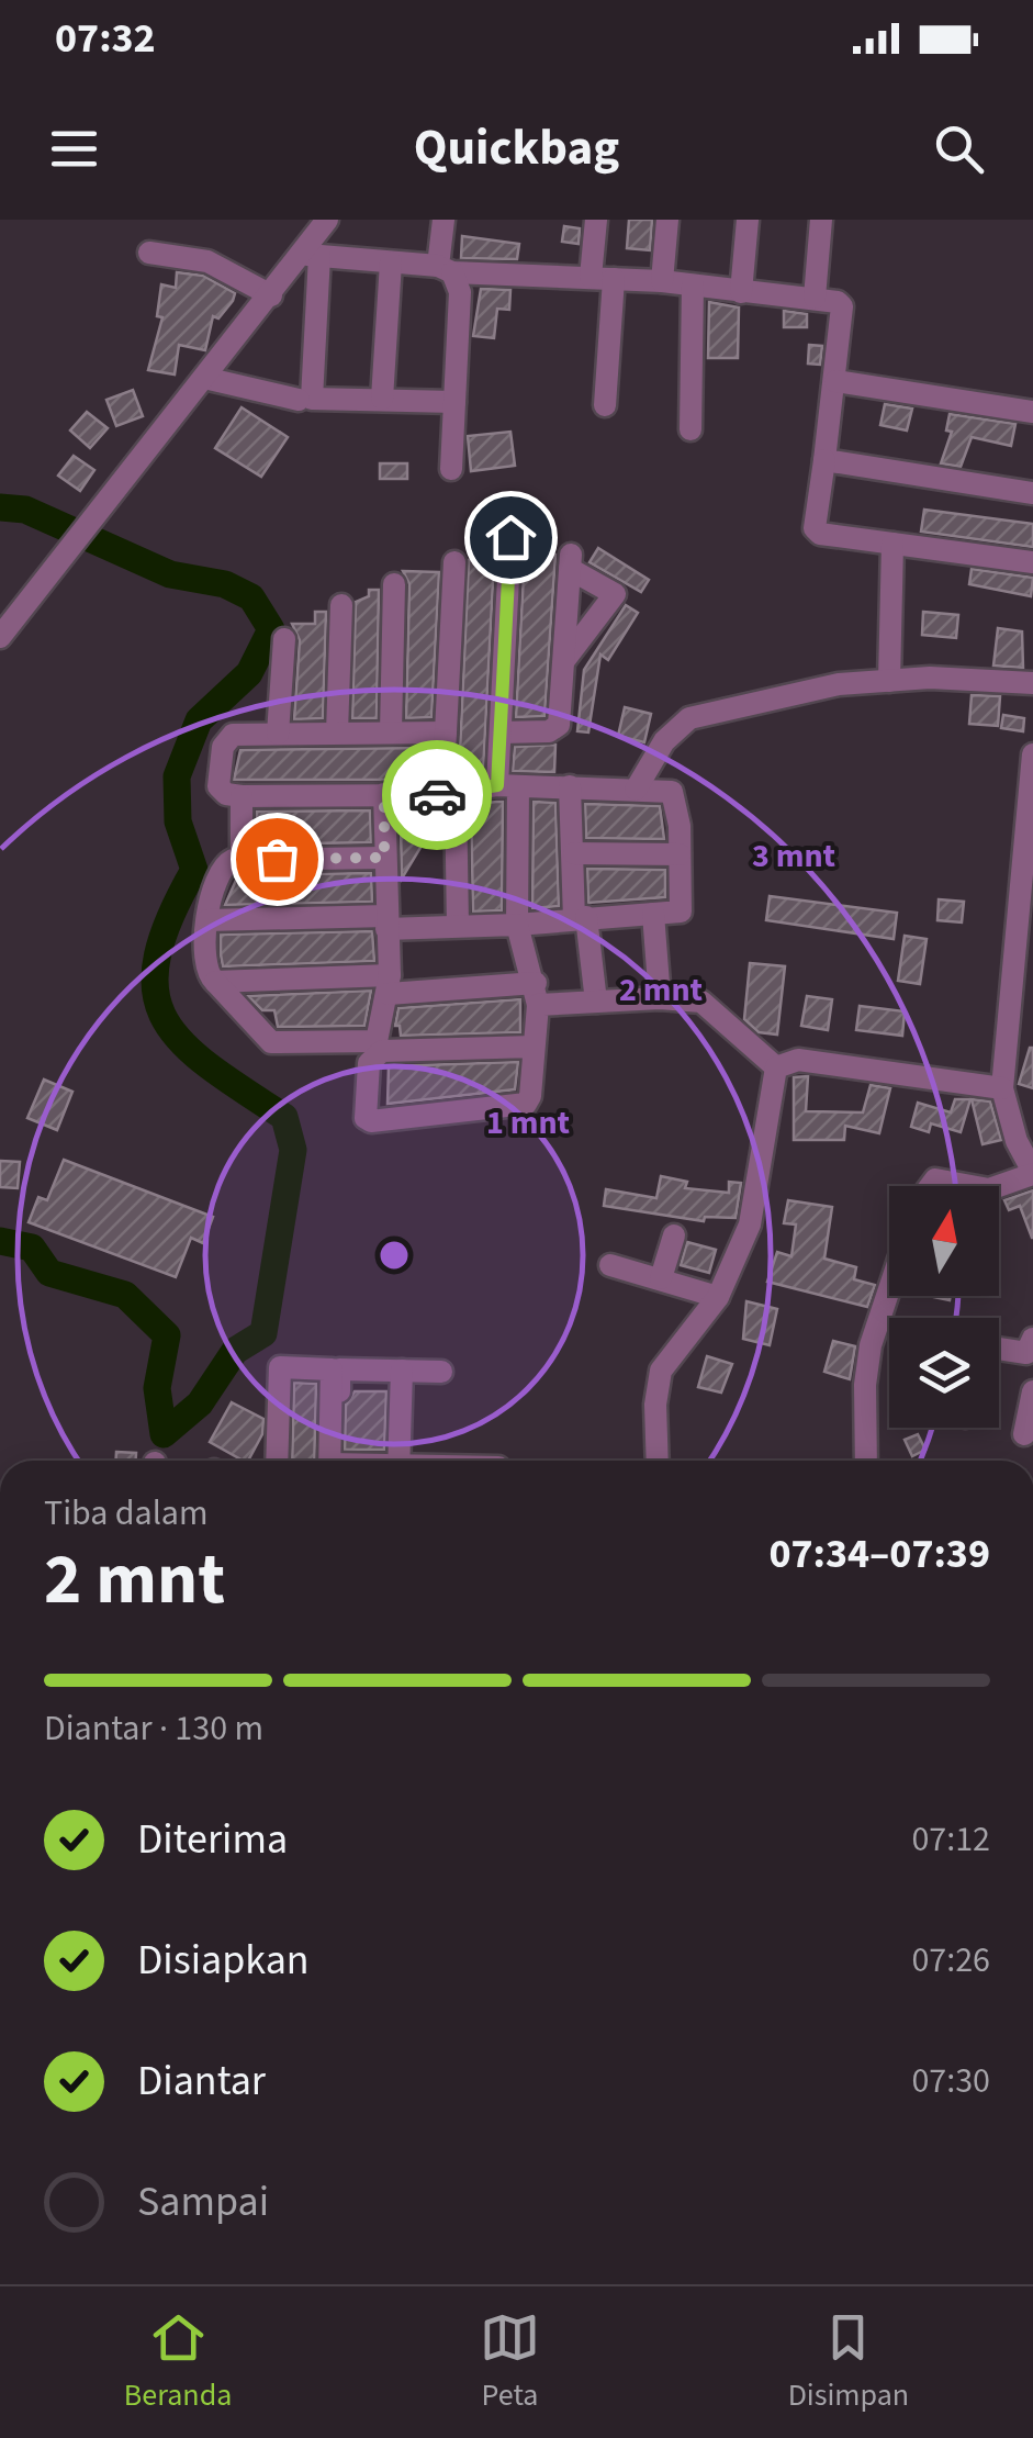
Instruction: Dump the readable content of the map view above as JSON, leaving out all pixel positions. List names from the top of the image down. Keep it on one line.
{"north":"top","page":{"status":"07:32","header":"Quickbag","heading":["2 mnt","Tiba dalam","07:34–07:39"],"bar":"Diantar · 130 m","list":[["Diterima","07:12"],["Disiapkan","07:26"],["Diantar","07:30"],"Sampai"],"tabs":["Beranda","Peta","Disimpan"]},"rings":["3 mnt","2 mnt","1 mnt"]}
